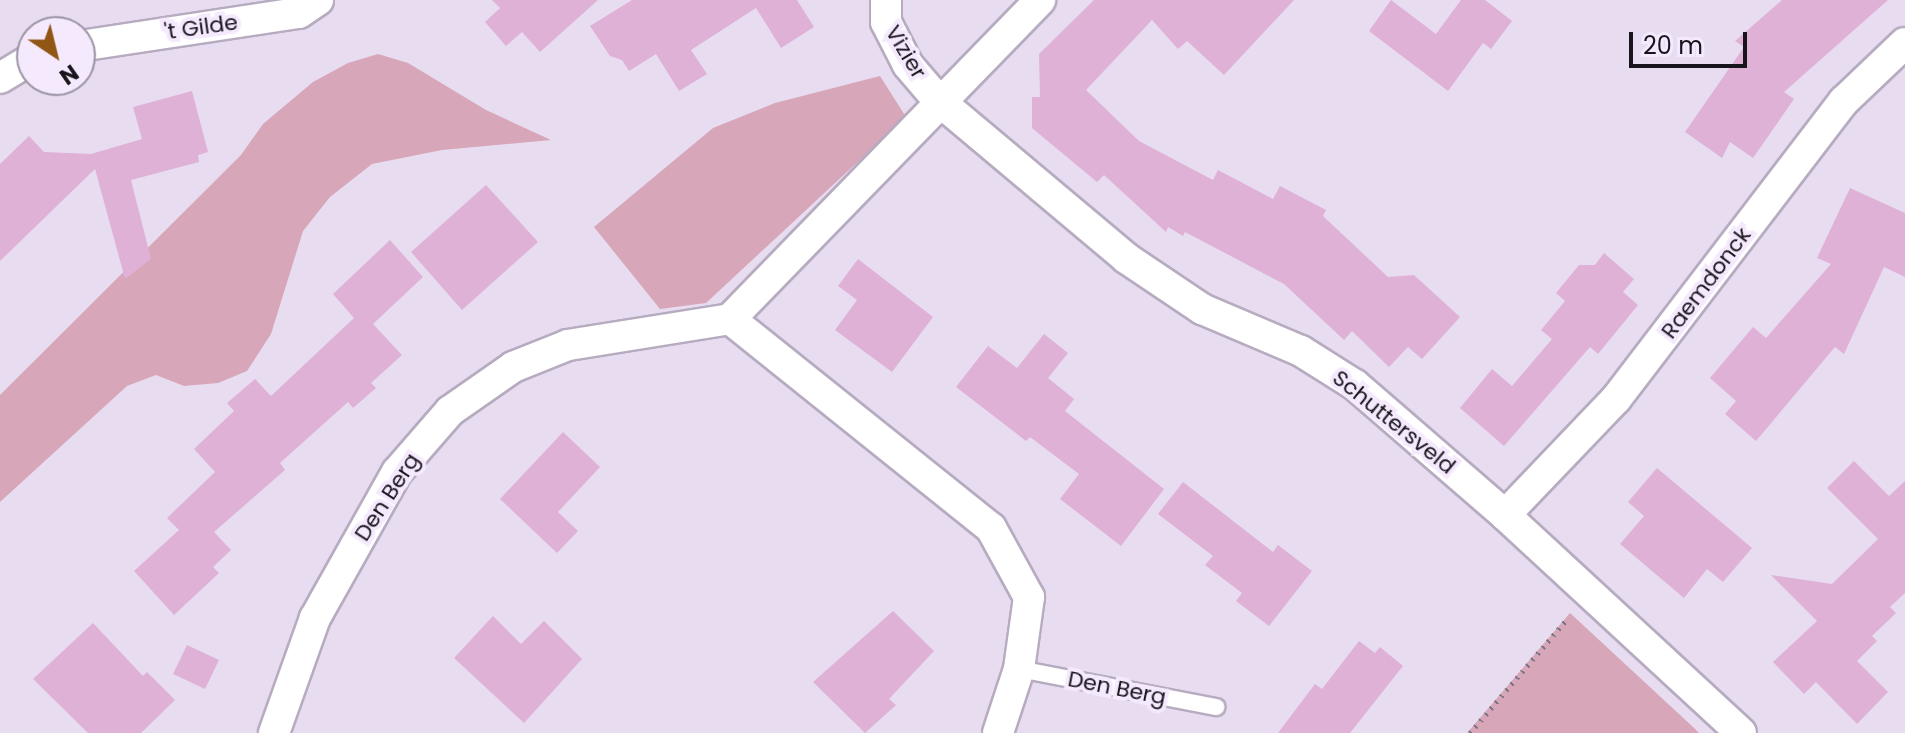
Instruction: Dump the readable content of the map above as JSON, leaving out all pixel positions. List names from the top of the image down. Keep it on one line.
{"streets":{"street":["'t Gilde","Vizier","Raemdonck","Schuttersveld","Den Berg"]},"crossings":[["Vizier","Schuttersveld"],["Raemdonck","Schuttersveld"]],"scale_bar":"20 m","north":"bottom right"}
